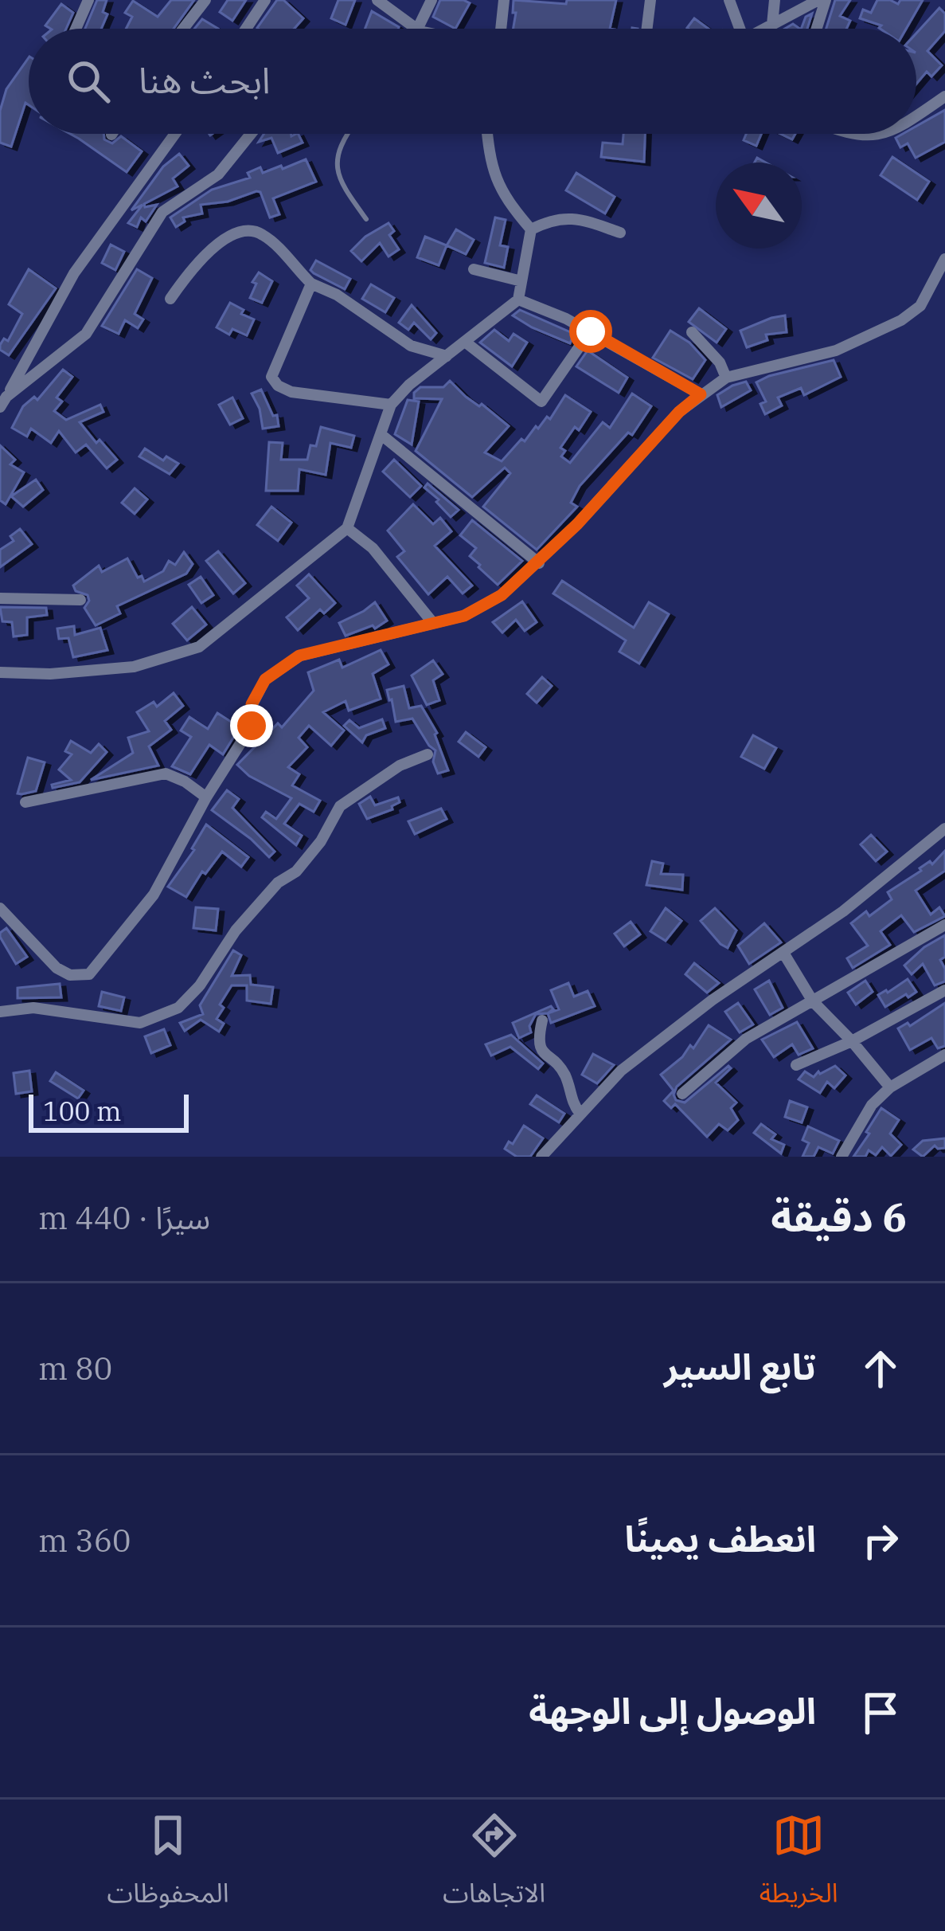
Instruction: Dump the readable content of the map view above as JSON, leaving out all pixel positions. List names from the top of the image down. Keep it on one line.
{"scale_bar":"100 m","north":"top left","page":{"search":"ابحث هنا","scale":"100 m","heading":["6 دقيقة","سيرًا · 440 m"],"list":[["تابع السير","80 m"],["انعطف يمينًا","360 m"],"الوصول إلى الوجهة"],"nav":["الخريطة","الاتجاهات","المحفوظات"]}}
